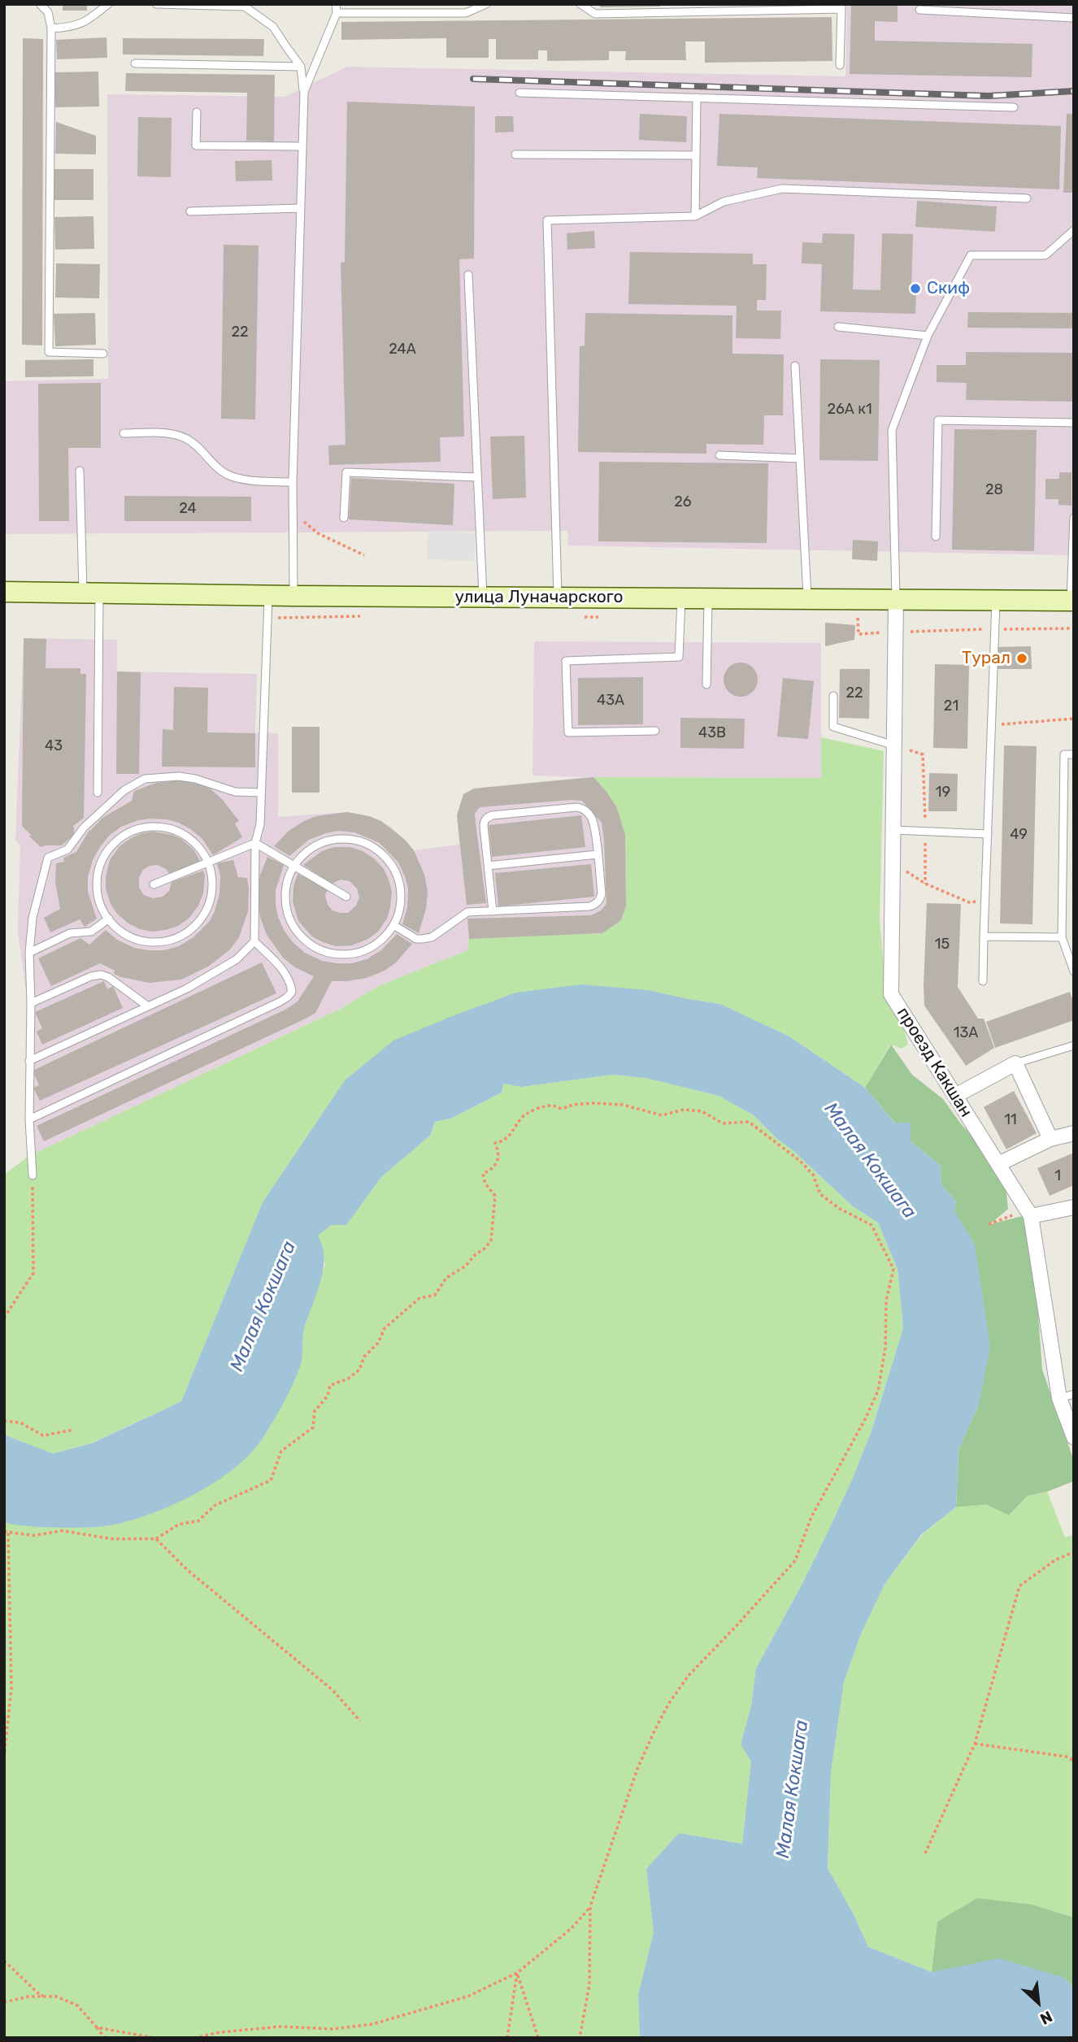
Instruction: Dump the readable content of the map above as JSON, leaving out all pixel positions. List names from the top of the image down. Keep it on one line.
{"streets":{"main road":["улица Луначарского"],"street":["проезд Какшан"]},"crossings":[["улица Луначарского","проезд Какшан"]],"water":["Малая Кокшага"],"places":["Скиф","Турал"],"house_numbers":["22","24А","26А к1","28","26","24","22","43А","21","43В","43","19","49","15","13А","11","1"],"north":"bottom right"}
